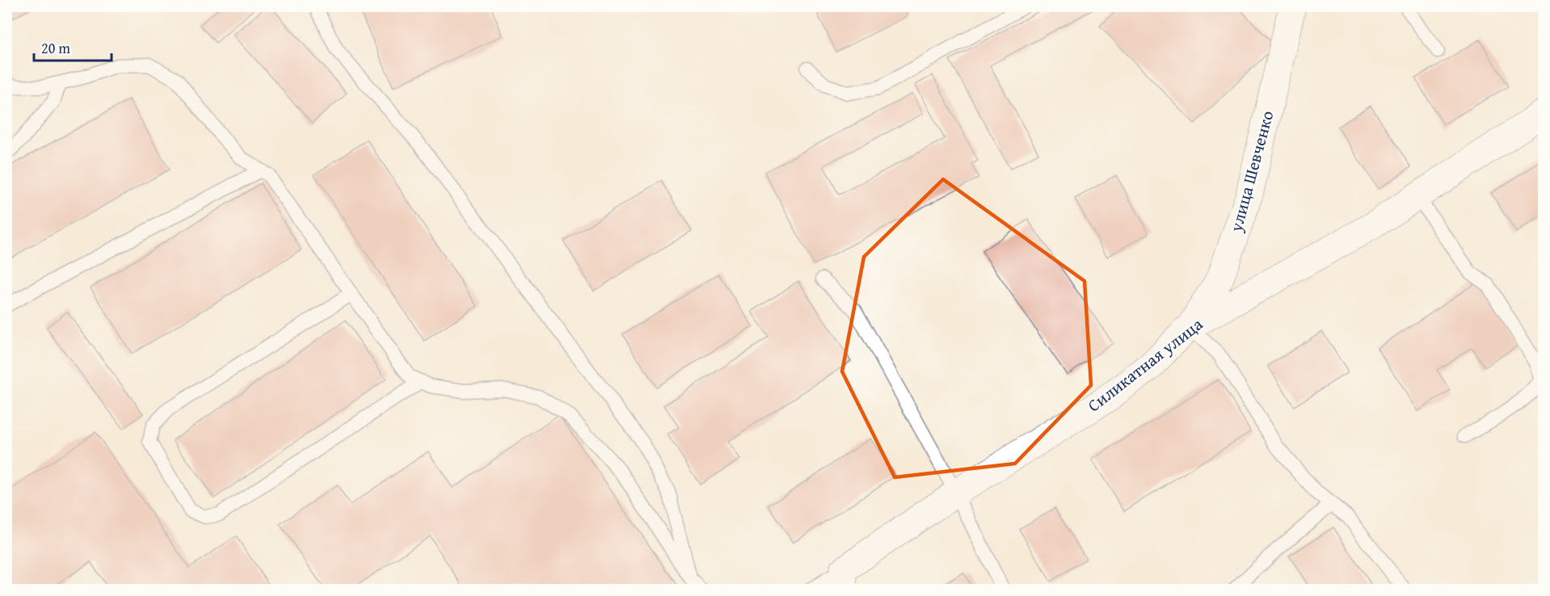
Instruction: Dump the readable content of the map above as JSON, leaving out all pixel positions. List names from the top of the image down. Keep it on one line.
{"streets":{"street":["улица Шевченко","Силикатная улица"]},"crossings":[["улица Шевченко","Силикатная улица"]],"scale_bar":"20 m"}
